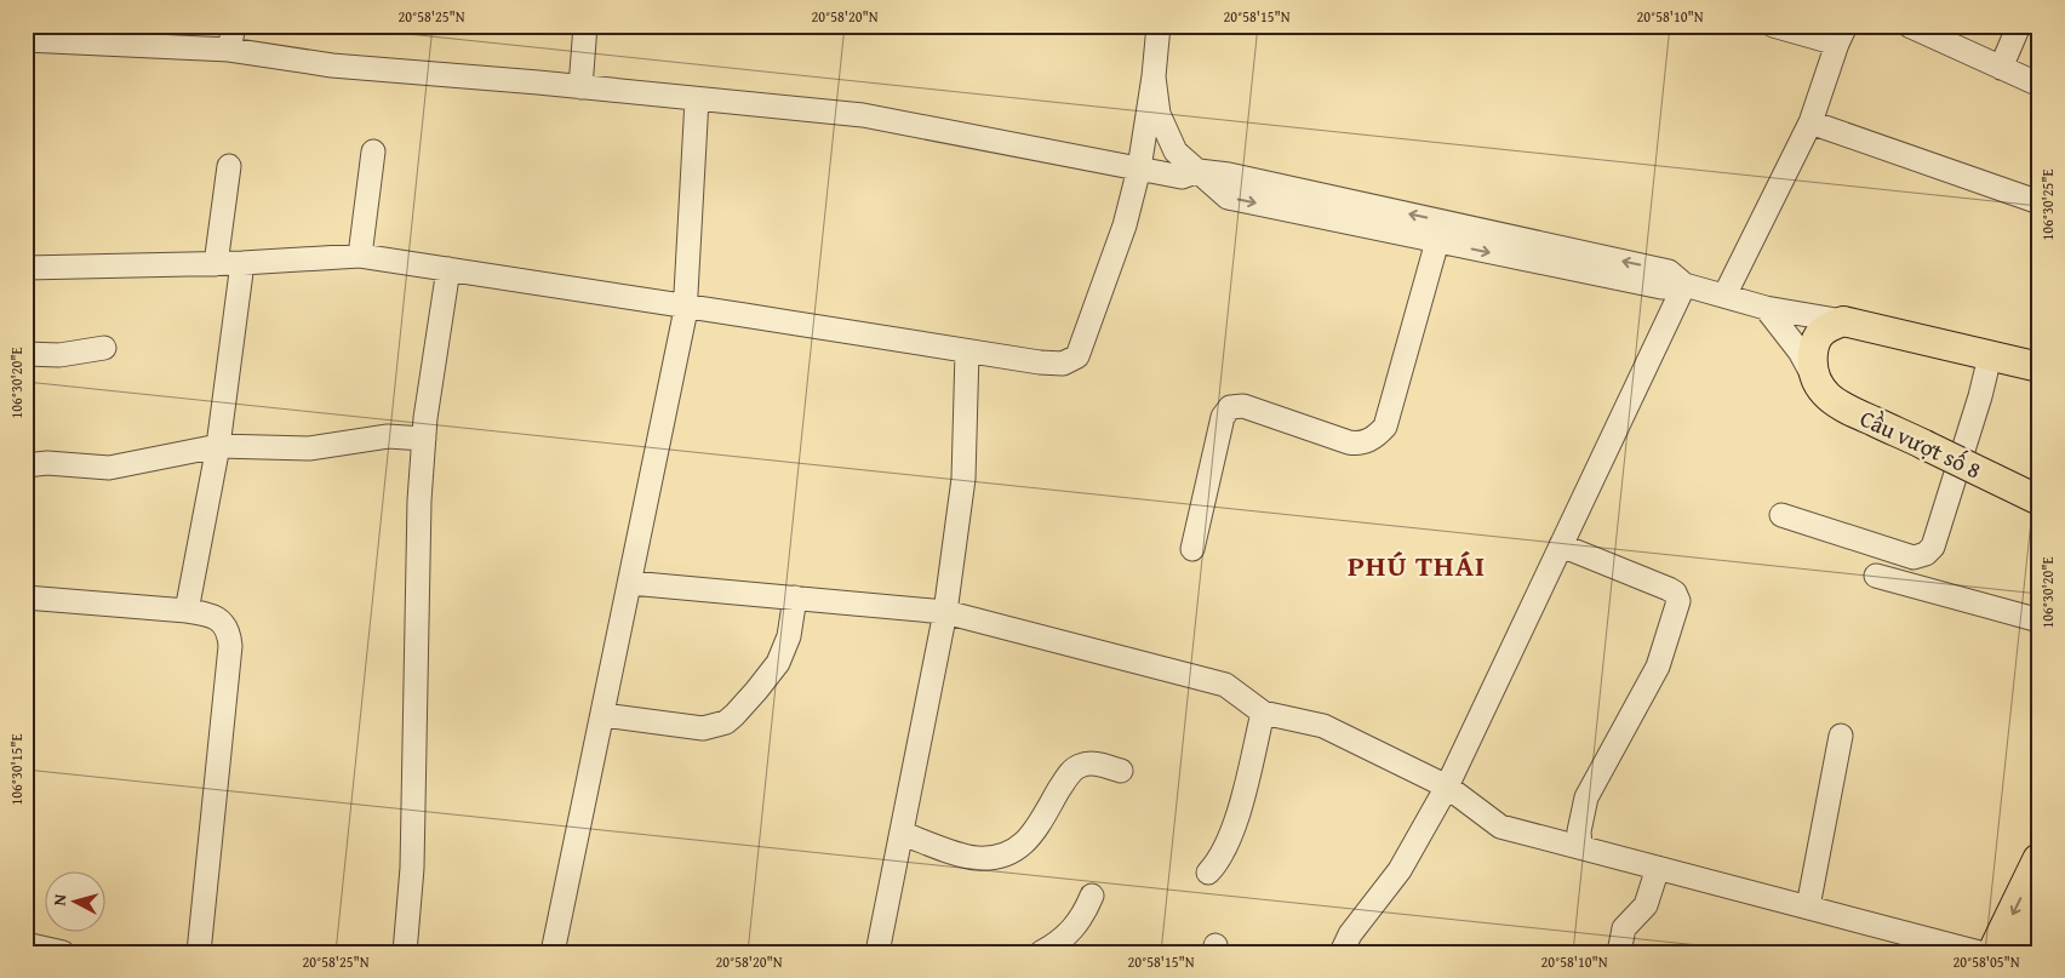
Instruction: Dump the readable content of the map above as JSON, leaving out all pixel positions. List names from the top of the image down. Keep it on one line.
{"streets":{"main road":["Cầu vượt số 8"]},"districts":["PHÚ THÁI"],"north":"left","coordinates":["20°58'25\"N","20°58'20\"N","20°58'15\"N","20°58'10\"N","106°30'25\"E","106°30'20\"E","106°30'15\"E","20°58'05\"N"]}
